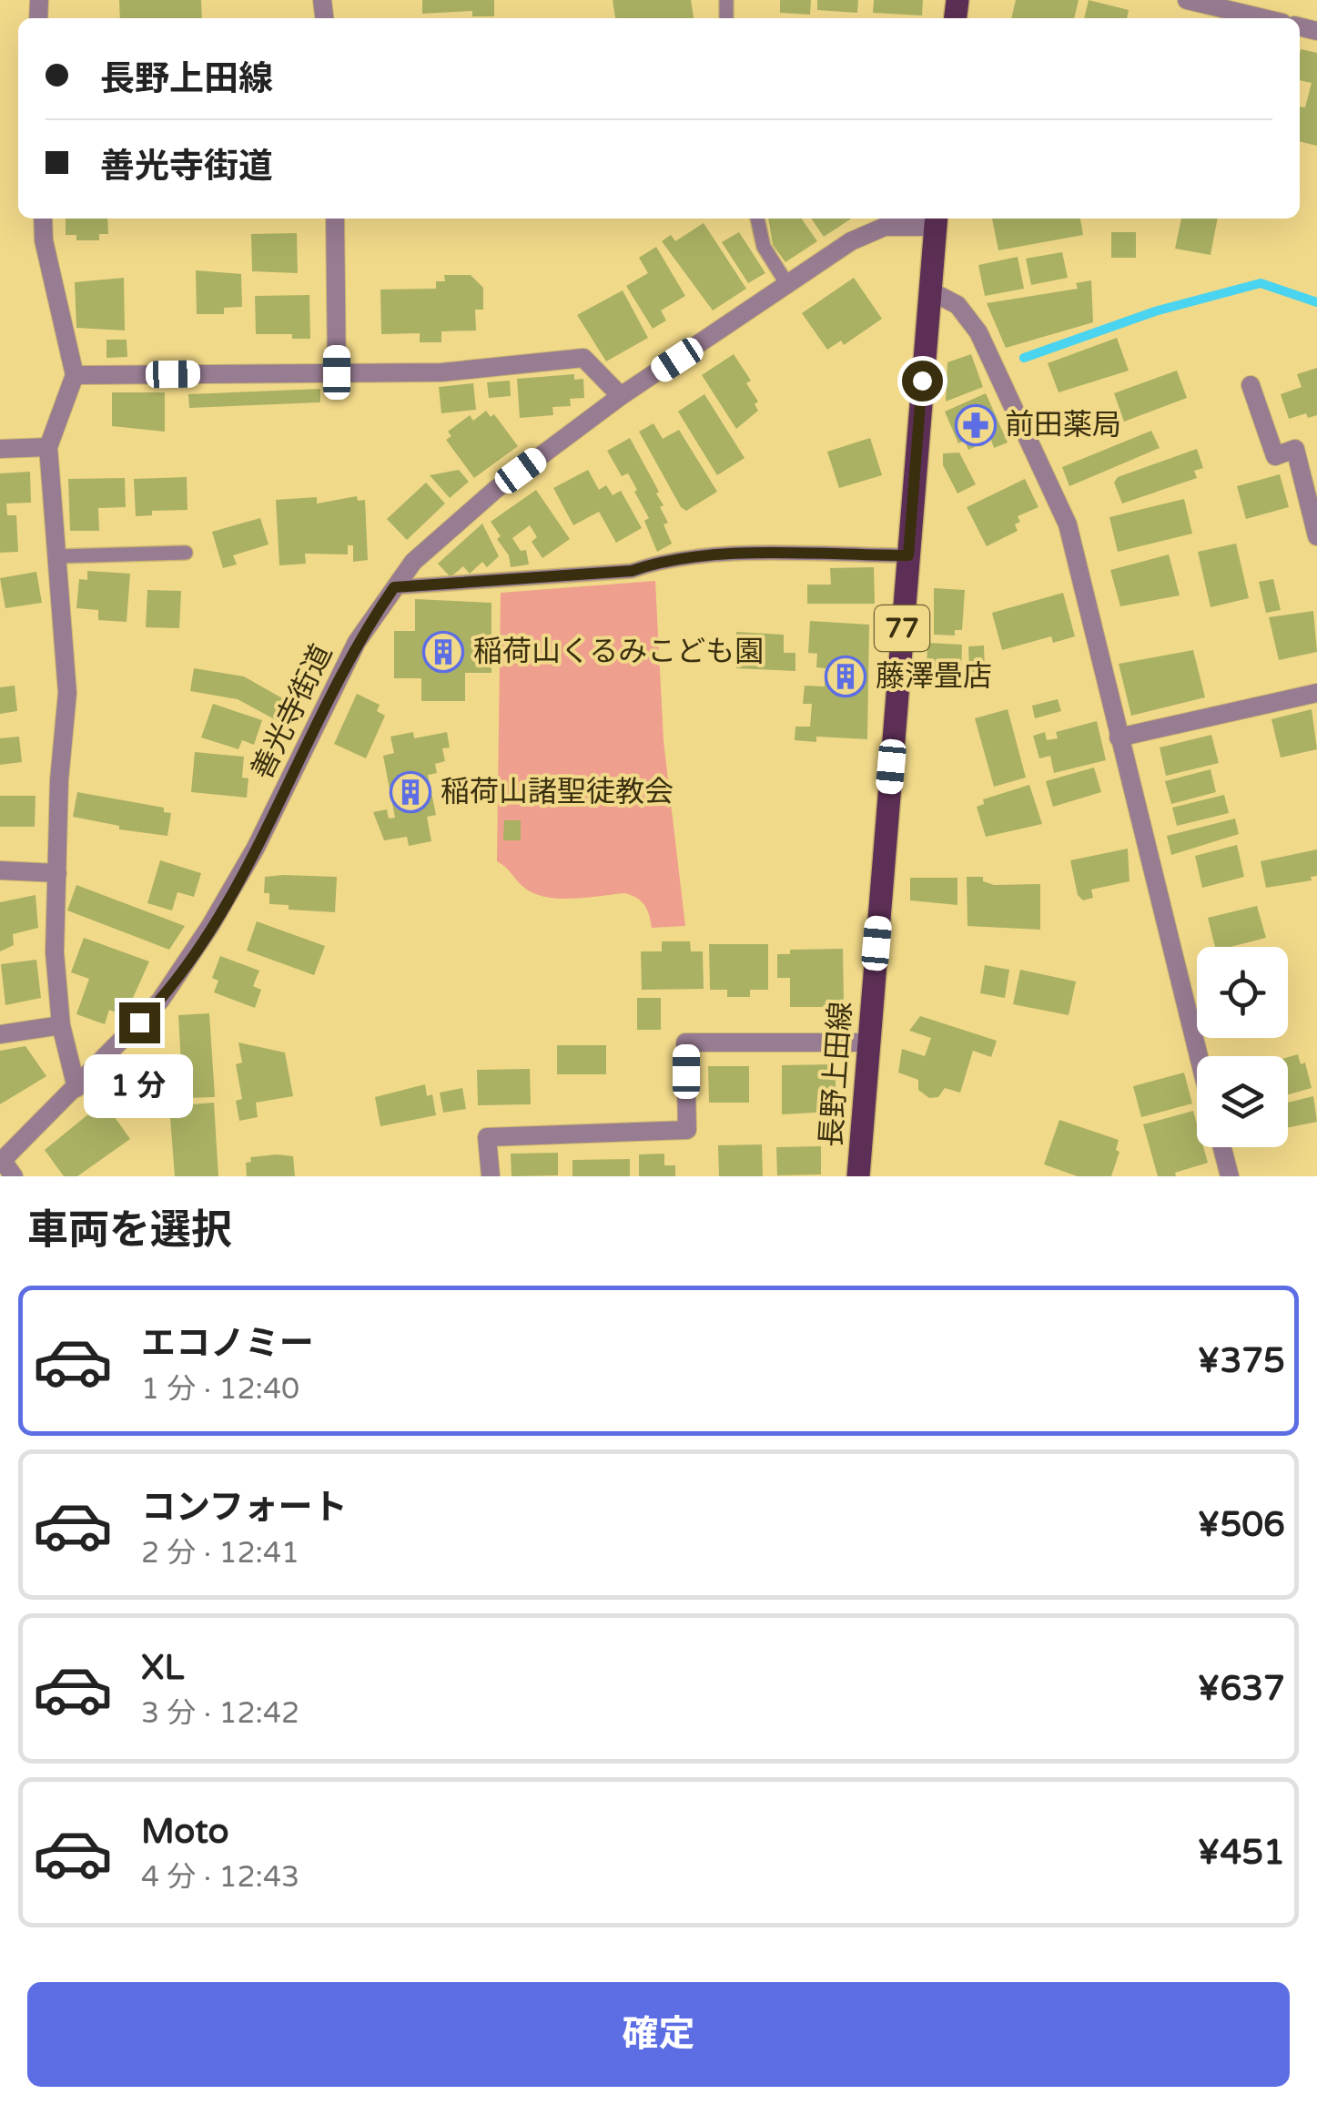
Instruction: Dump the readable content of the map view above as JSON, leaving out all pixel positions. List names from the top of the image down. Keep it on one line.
{"streets":{"main road":["77","長野上田線"],"street":["善光寺街道"]},"crossings":[["善光寺街道","長野上田線"]],"places":{"pharmacy":["前田薬局"],"building":["稲荷山くるみこども園","藤澤畳店","稲荷山諸聖徒教会"]},"page":{"banner":["長野上田線","善光寺街道"],"bubble":"1 分","heading":"車両を選択","list":[{"name":"エコノミー","note":"1 分 · 12:40","value":"¥375"},{"name":"コンフォート","note":"2 分 · 12:41","value":"¥506"},{"name":"XL","note":"3 分 · 12:42","value":"¥637"},{"name":"Moto","note":"4 分 · 12:43","value":"¥451"}],"buttons":"確定"}}
